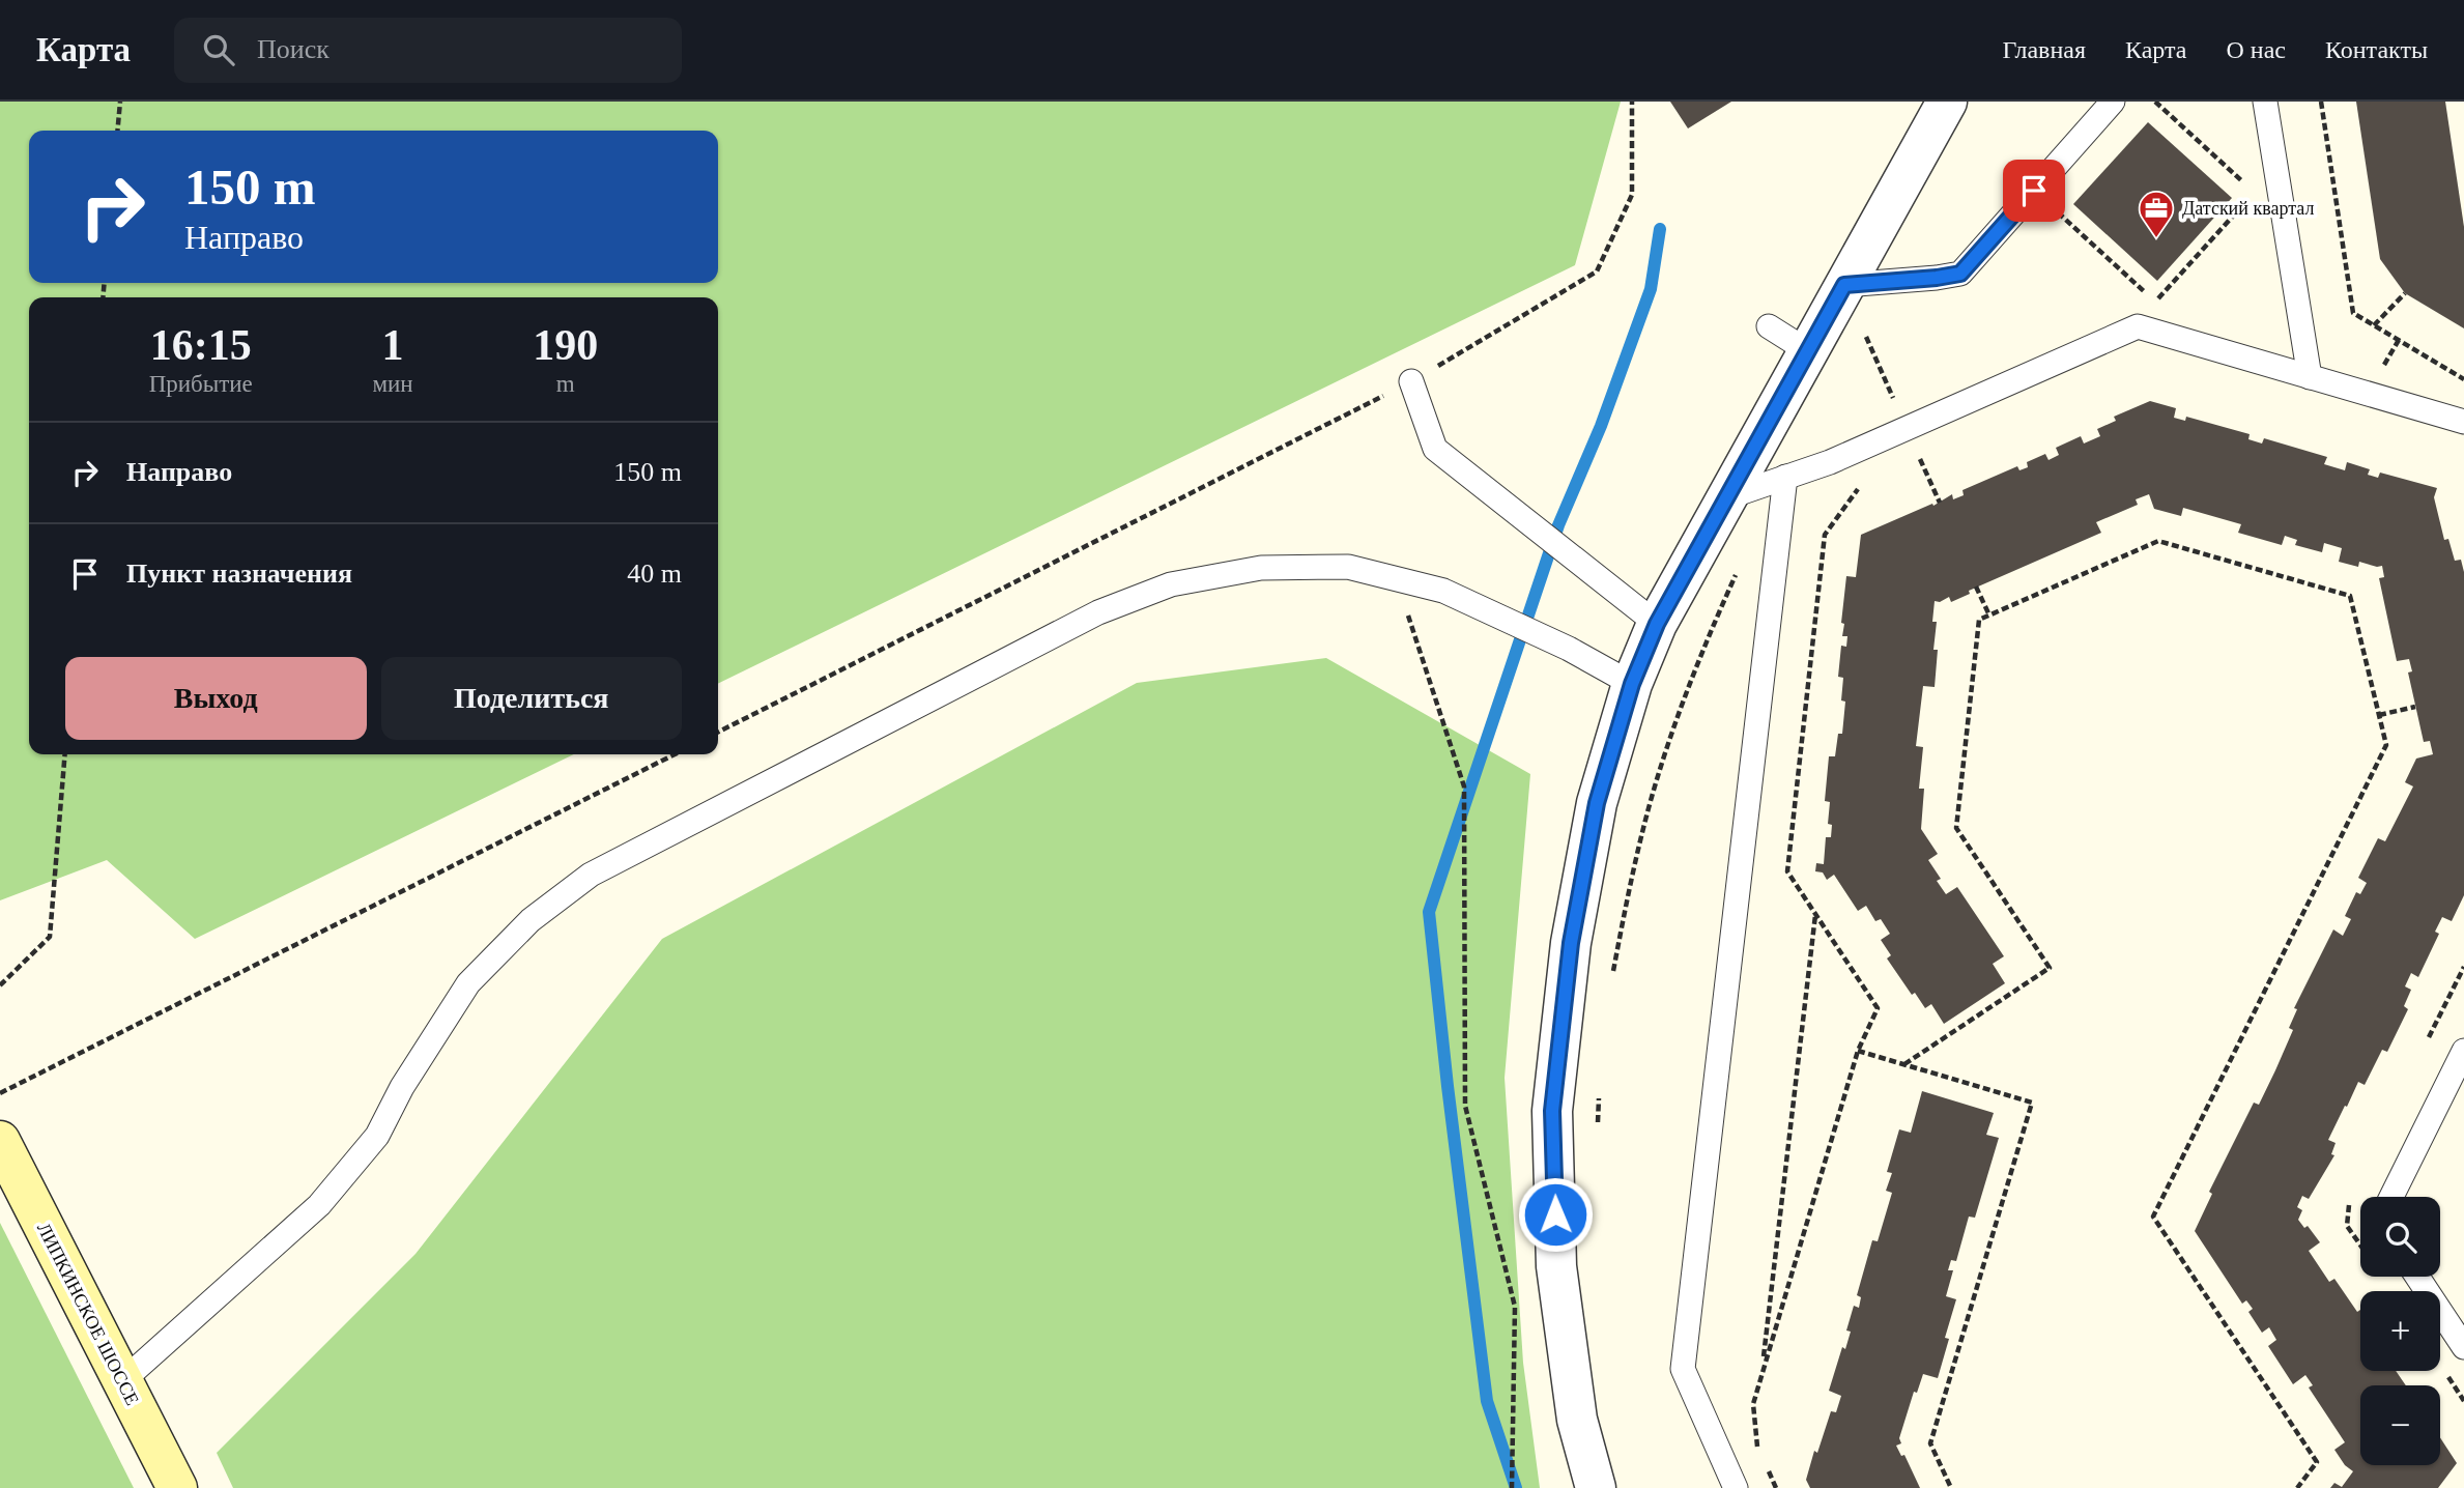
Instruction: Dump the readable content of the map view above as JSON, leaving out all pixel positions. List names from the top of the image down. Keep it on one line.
{"streets":{"street":["ЛИПКИНСКОЕ ШОССЕ"]},"places":{"office":["Датский квартал"]},"page":{"header":"Карта","search":"Поиск","nav":["Главная","Карта","О нас","Контакты"],"turn":["150 m","Направо"],"eta":["16:15","Прибытие","1","мин","190","m"],"list":[{"name":"Направо","value":"150 m"},{"name":"Пункт назначения","value":"40 m"}],"buttons":["Выход","Поделиться"],"map_buttons":["+","−"]}}
